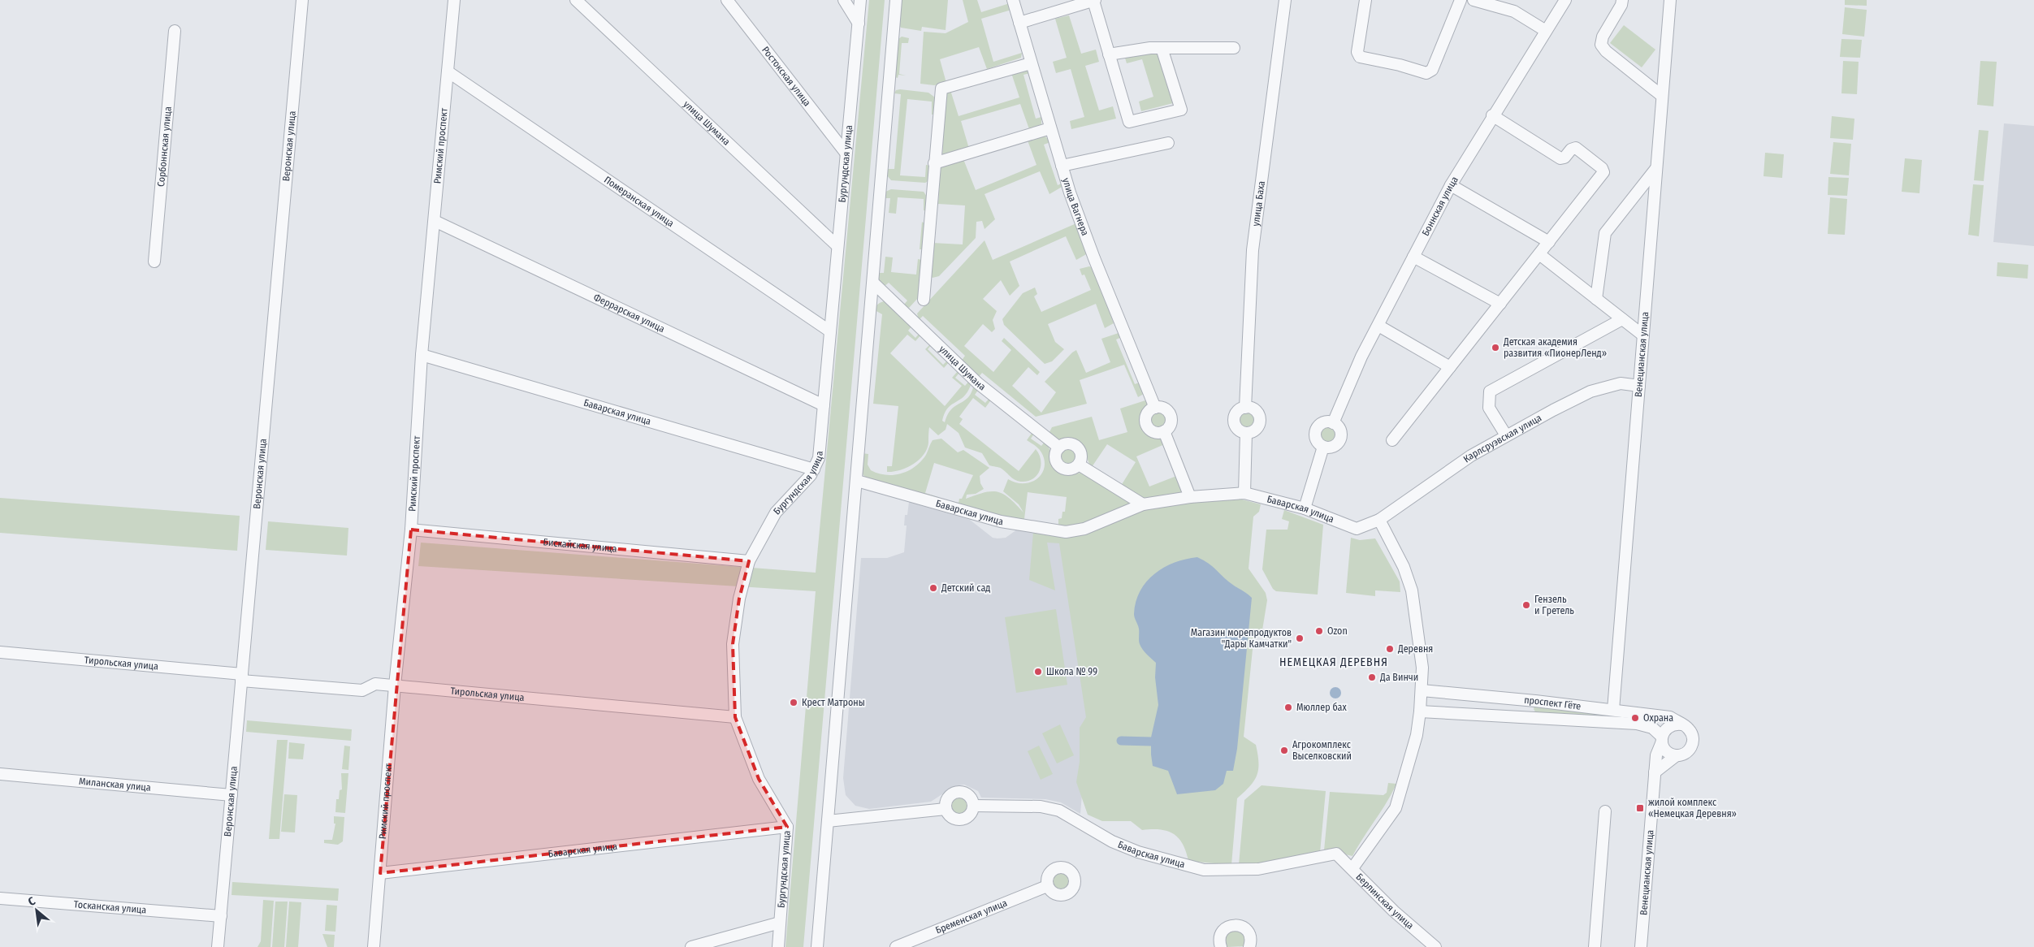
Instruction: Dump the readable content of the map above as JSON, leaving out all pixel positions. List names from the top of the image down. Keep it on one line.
{"streets":{"street":["Ростокская улица","улица Шумана","Римский проспект","Сорбоннская улица","Веронская улица","Бургундская улица","Померанская улица","улица Баха","улица Вагнера","Боннская улица","Феррарская улица","Венецианская улица","Баварская улица","Карлсруэвская улица","Бискайская улица","Тирольская улица","проспект Гёте","Миланская улица","Берлинская улица","Тосканская улица","Бременская улица"]},"crossings":[["Ростокская улица","Бургундская улица"],["улица Шумана","Бургундская улица"],["Римский проспект","Померанская улица"],["Римский проспект","Феррарская улица"],["Римский проспект","Баварская улица"],["Римский проспект","Бискайская улица"],["Римский проспект","Тирольская улица"],["Веронская улица","Тирольская улица"],["Веронская улица","Миланская улица"],["Веронская улица","Тосканская улица"],["Бургундская улица","Померанская улица"],["Бургундская улица","Феррарская улица"],["Бургундская улица","Баварская улица"],["Бургундская улица","Бискайская улица"],["Бургундская улица","Тирольская улица"],["Венецианская улица","Карлсруэвская улица"],["Венецианская улица","проспект Гёте"],["Баварская улица","Карлсруэвская улица"],["Баварская улица","Берлинская улица"]],"districts":["НЕМЕЦКАЯ ДЕРЕВНЯ"],"places":{"other":["Детская академия развития «ПионерЛенд»","Детский сад","Гензель и Гретель","Ozon","Магазин морепродуктов \"Дары Камчатки\"","Деревня","Школа № 99","Да Винчи","Крест Матроны","Мюллер бах","Охрана","Агрокомплекс Выселковский"],"transit":["жилой комплекс «Немецкая Деревня»"]},"north":"top left"}
